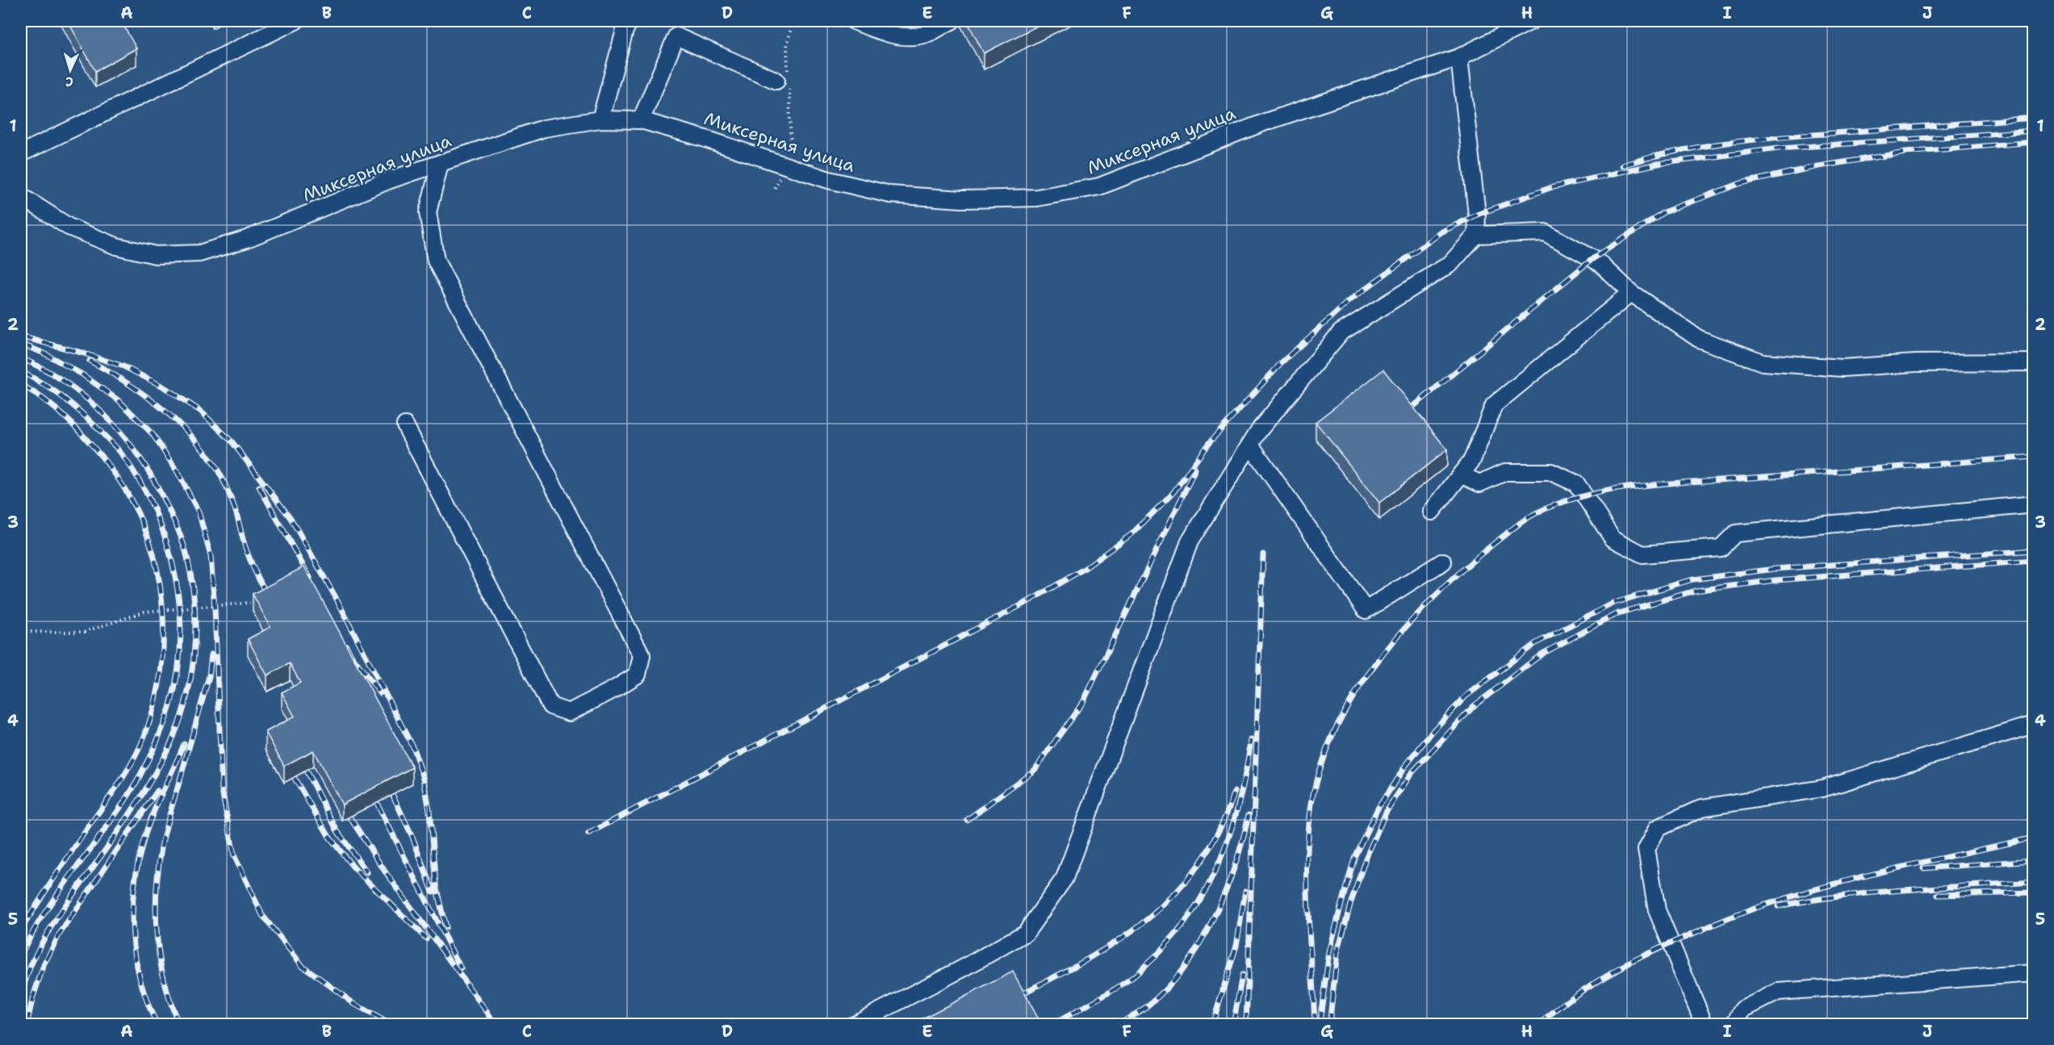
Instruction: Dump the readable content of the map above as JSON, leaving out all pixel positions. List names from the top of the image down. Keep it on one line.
{"streets":{"street":["Миксерная улица"]},"north":"bottom","grid":{"columns":["A","B","C","D","E","F","G","H","I","J"],"rows":["1","2","3","4","5"]}}
